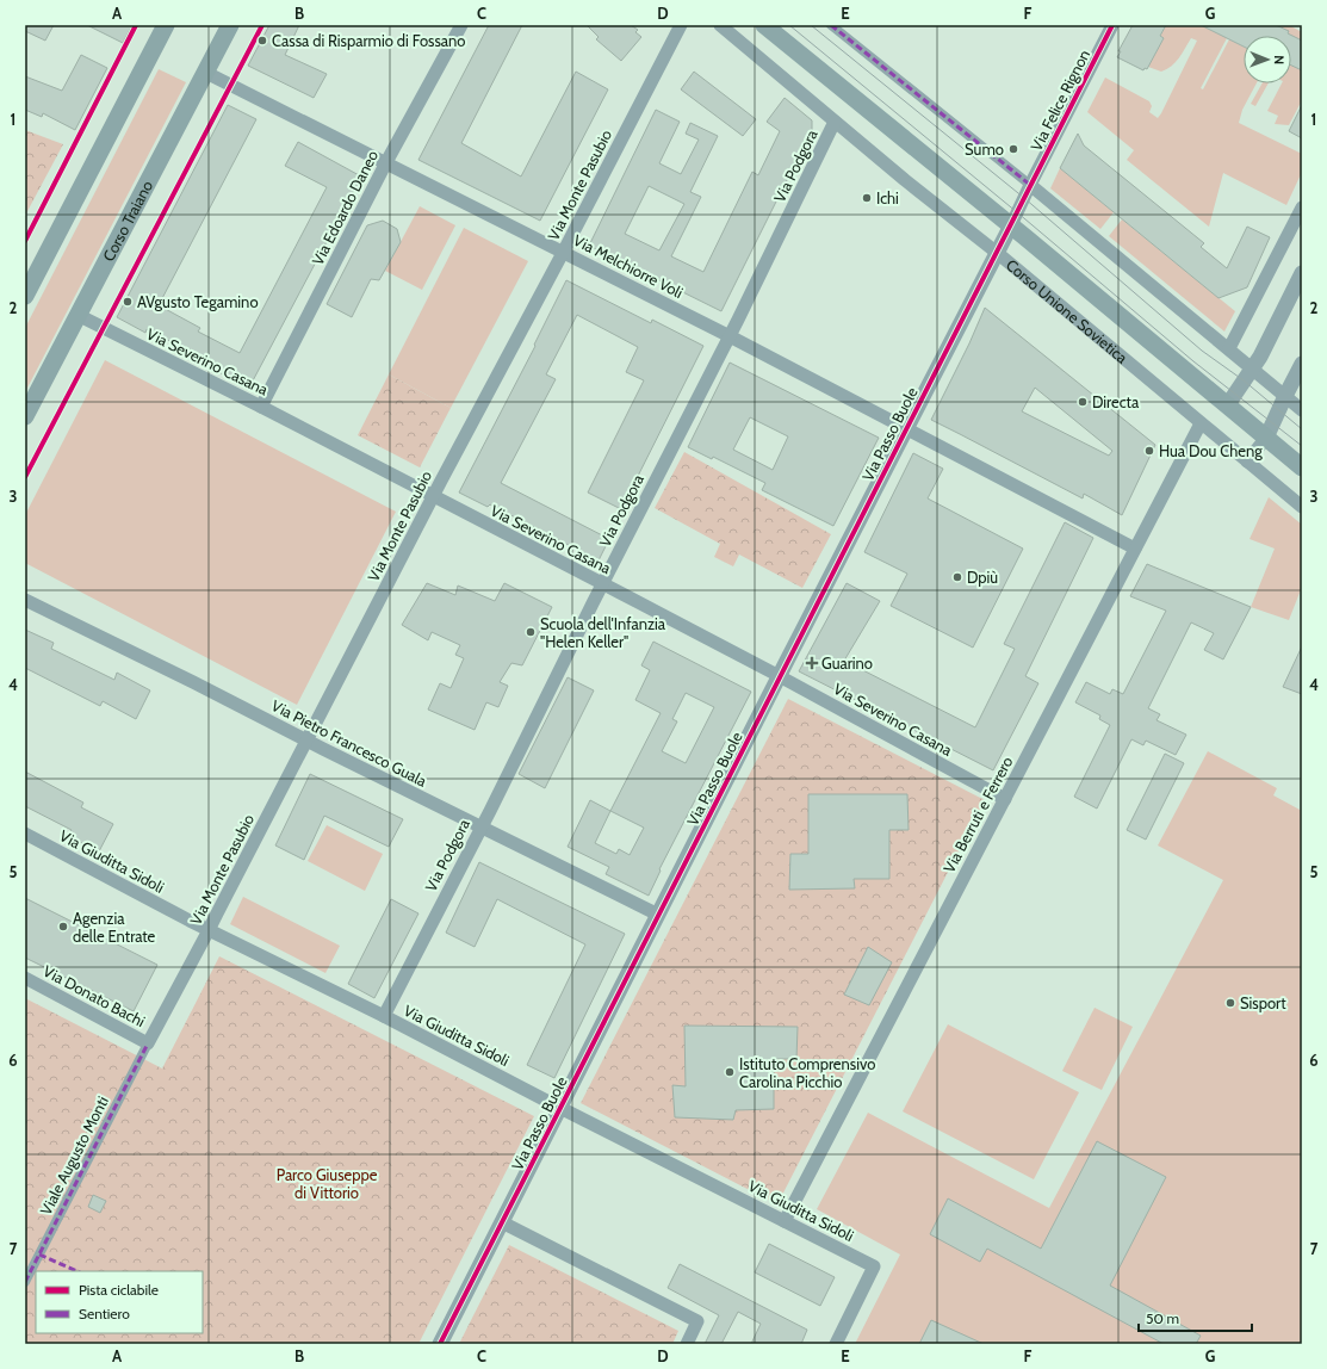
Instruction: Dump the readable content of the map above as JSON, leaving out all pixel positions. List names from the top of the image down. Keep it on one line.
{"streets":{"main road":["Corso Traiano","Corso Unione Sovietica"],"street":["Via Felice Rignon","Via Podgora","Via Monte Pasubio","Via Edoardo Daneo","Via Melchiorre Voli","Via Severino Casana","Via Passo Buole","Via Pietro Francesco Guala","Via Berruti e Ferrero","Via Giuditta Sidoli","Via Donato Bachi","Viale Augusto Monti"]},"crossings":[["Via Podgora","Via Melchiorre Voli"],["Via Podgora","Corso Unione Sovietica"],["Via Podgora","Via Severino Casana"],["Via Podgora","Via Pietro Francesco Guala"],["Via Podgora","Via Giuditta Sidoli"],["Via Monte Pasubio","Via Melchiorre Voli"],["Via Monte Pasubio","Via Severino Casana"],["Via Monte Pasubio","Via Pietro Francesco Guala"],["Via Monte Pasubio","Via Giuditta Sidoli"],["Via Monte Pasubio","Via Donato Bachi"],["Via Monte Pasubio","Viale Augusto Monti"],["Via Edoardo Daneo","Via Melchiorre Voli"],["Via Edoardo Daneo","Via Severino Casana"],["Corso Traiano","Via Melchiorre Voli"],["Corso Traiano","Via Severino Casana"],["Via Melchiorre Voli","Via Passo Buole"],["Corso Unione Sovietica","Via Passo Buole"],["Corso Unione Sovietica","Via Berruti e Ferrero"],["Via Severino Casana","Via Passo Buole"],["Via Severino Casana","Via Berruti e Ferrero"],["Via Passo Buole","Via Pietro Francesco Guala"],["Via Passo Buole","Via Berruti e Ferrero"],["Via Passo Buole","Via Giuditta Sidoli"],["Via Berruti e Ferrero","Via Giuditta Sidoli"],["Via Donato Bachi","Viale Augusto Monti"]],"parks":["Parco Giuseppe di Vittorio"],"places":{"other":["Cassa di Risparmio di Fossano","Sumo","Ichi","AVgusto Tegamino","Directa","Hua Dou Cheng","Dpiù","Scuola dell'Infanzia \"Helen Keller\"","Agenzia delle Entrate","Sisport","Istituto Comprensivo Carolina Picchio"],"health":["Guarino"]},"legend":["Pista ciclabile","Sentiero"],"scale_bar":"50 m","north":"right","grid":{"columns":["A","B","C","D","E","F","G"],"rows":["1","2","3","4","5","6","7"]}}
